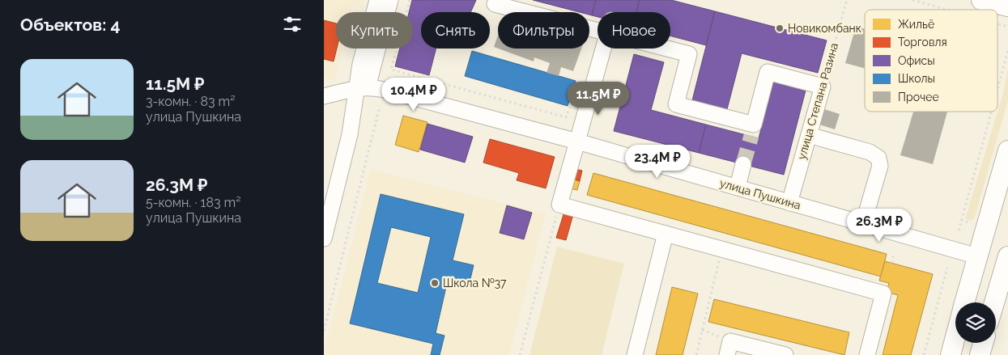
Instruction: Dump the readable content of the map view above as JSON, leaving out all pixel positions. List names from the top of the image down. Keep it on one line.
{"streets":{"main road":["улица Пушкина"],"street":["улица Степана Разина"]},"crossings":[["улица Степана Разина","улица Пушкина"]],"places":["Новикомбанк","Школа №37"],"legend":["Жильё","Торговля","Офисы","Школы","Прочее"],"page":{"heading":"Объектов: 4","chip":["Купить","Снять","Фильтры","Новое"],"list":[{"name":"11.5M ₽","note":"3-комн. · 83 m² · улица Пушкина"},{"name":"26.3M ₽","note":"5-комн. · 183 m² · улица Пушкина"}],"price":["10.4M ₽","11.5M ₽","23.4M ₽","26.3M ₽"]}}
